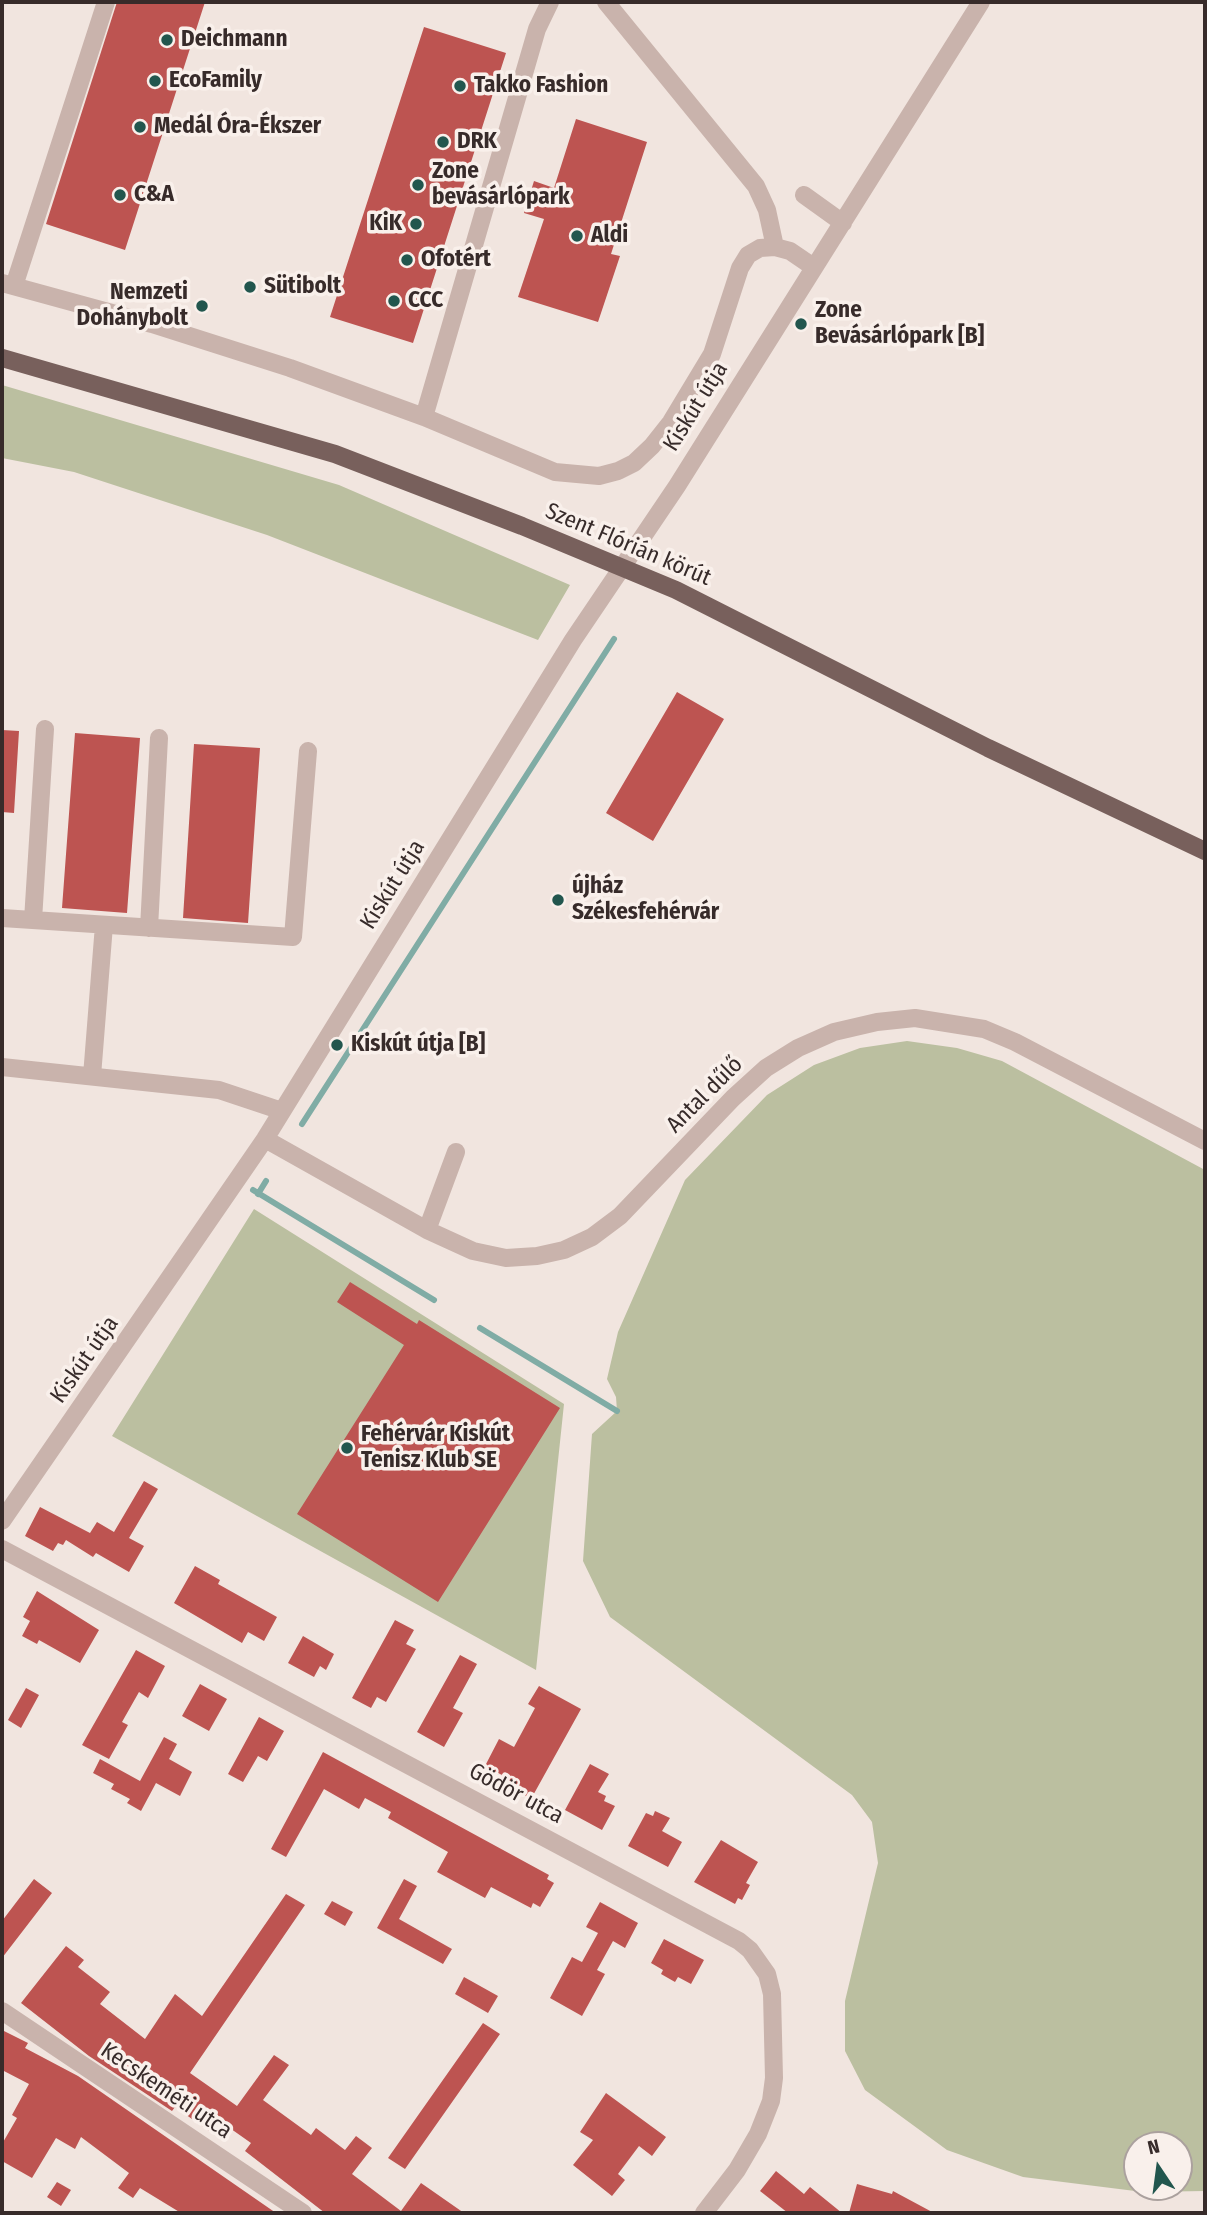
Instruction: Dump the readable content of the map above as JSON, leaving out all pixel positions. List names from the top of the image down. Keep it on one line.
{"streets":{"main road":["Szent Flórián körút"],"street":["Kiskút útja","Antal dűlő","Gödör utca","Kecskeméti utca"]},"crossings":[["Kiskút útja","Szent Flórián körút"],["Kiskút útja","Antal dűlő"]],"places":["Deichmann","EcoFamily","Takko Fashion","Medál Óra-Ékszer","DRK","Zone bevásárlópark","C&A","KiK","Aldi","Ofotért","Sütibolt","CCC","Nemzeti Dohánybolt","Zone Bevásárlópark [B]","újház Székesfehérvár","Kiskút útja [B]","Fehérvár Kiskút Tenisz Klub SE"],"north":"top"}
